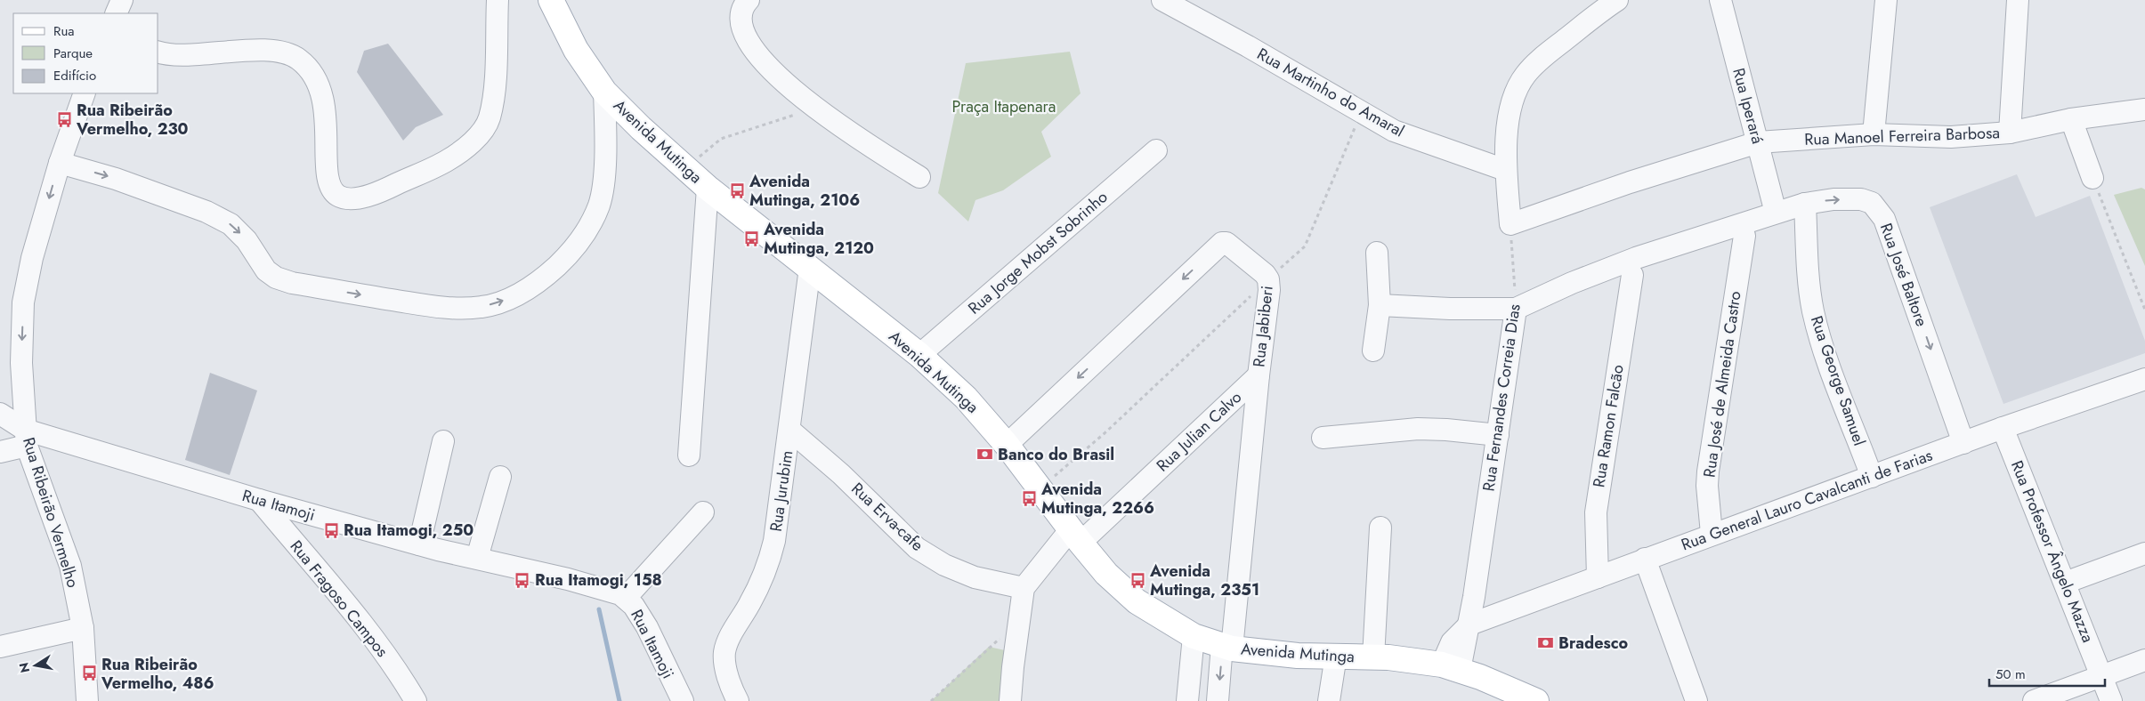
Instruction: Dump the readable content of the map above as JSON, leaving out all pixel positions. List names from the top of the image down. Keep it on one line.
{"streets":{"main road":["Avenida Mutinga"],"street":["Rua Martinho do Amaral","Rua Iperará","Rua Manoel Ferreira Barbosa","Rua Jorge Mobst Sobrinho","Rua José Baltore","Rua Jabiberi","Rua George Samuel","Rua José de Almeida Castro","Rua Fernandes Correia Dias","Rua Ramon Falcão","Rua Julian Calvo","Rua Jurubim","Rua General Lauro Cavalcanti de Farias","Rua Itamoji","Rua Ribeirão Vermelho","Rua Erva-cafe","Rua Professor Ângelo Mazza","Rua Fragoso Campos"]},"crossings":[["Rua Iperará","Rua Manoel Ferreira Barbosa"],["Rua Iperará","Rua José Baltore"],["Rua Manoel Ferreira Barbosa","Rua Fernandes Correia Dias"],["Avenida Mutinga","Rua Jorge Mobst Sobrinho"],["Avenida Mutinga","Rua Jabiberi"],["Avenida Mutinga","Rua Julian Calvo"],["Avenida Mutinga","Rua Jurubim"],["Rua José Baltore","Rua George Samuel"],["Rua José Baltore","Rua Fernandes Correia Dias"],["Rua José Baltore","Rua General Lauro Cavalcanti de Farias"],["Rua Jabiberi","Rua Julian Calvo"],["Rua George Samuel","Rua General Lauro Cavalcanti de Farias"],["Rua José de Almeida Castro","Rua General Lauro Cavalcanti de Farias"],["Rua Fernandes Correia Dias","Rua General Lauro Cavalcanti de Farias"],["Rua Ramon Falcão","Rua General Lauro Cavalcanti de Farias"],["Rua Julian Calvo","Rua Erva-cafe"],["Rua Jurubim","Rua Erva-cafe"],["Rua General Lauro Cavalcanti de Farias","Rua Professor Ângelo Mazza"],["Rua Itamoji","Rua Ribeirão Vermelho"],["Rua Itamoji","Rua Fragoso Campos"]],"one_way":["Rua José Baltore","Rua Jabiberi","Rua Ribeirão Vermelho"],"parks":["Praça Itapenara"],"places":{"bus stop":["Rua Ribeirão Vermelho, 230","Avenida Mutinga, 2106","Avenida Mutinga, 2120","Avenida Mutinga, 2266","Rua Itamogi, 250","Rua Itamogi, 158","Avenida Mutinga, 2351","Rua Ribeirão Vermelho, 486"],"bank":["Banco do Brasil","Bradesco"]},"legend":["Rua","Parque","Edifício"],"scale_bar":"50 m","north":"left"}
